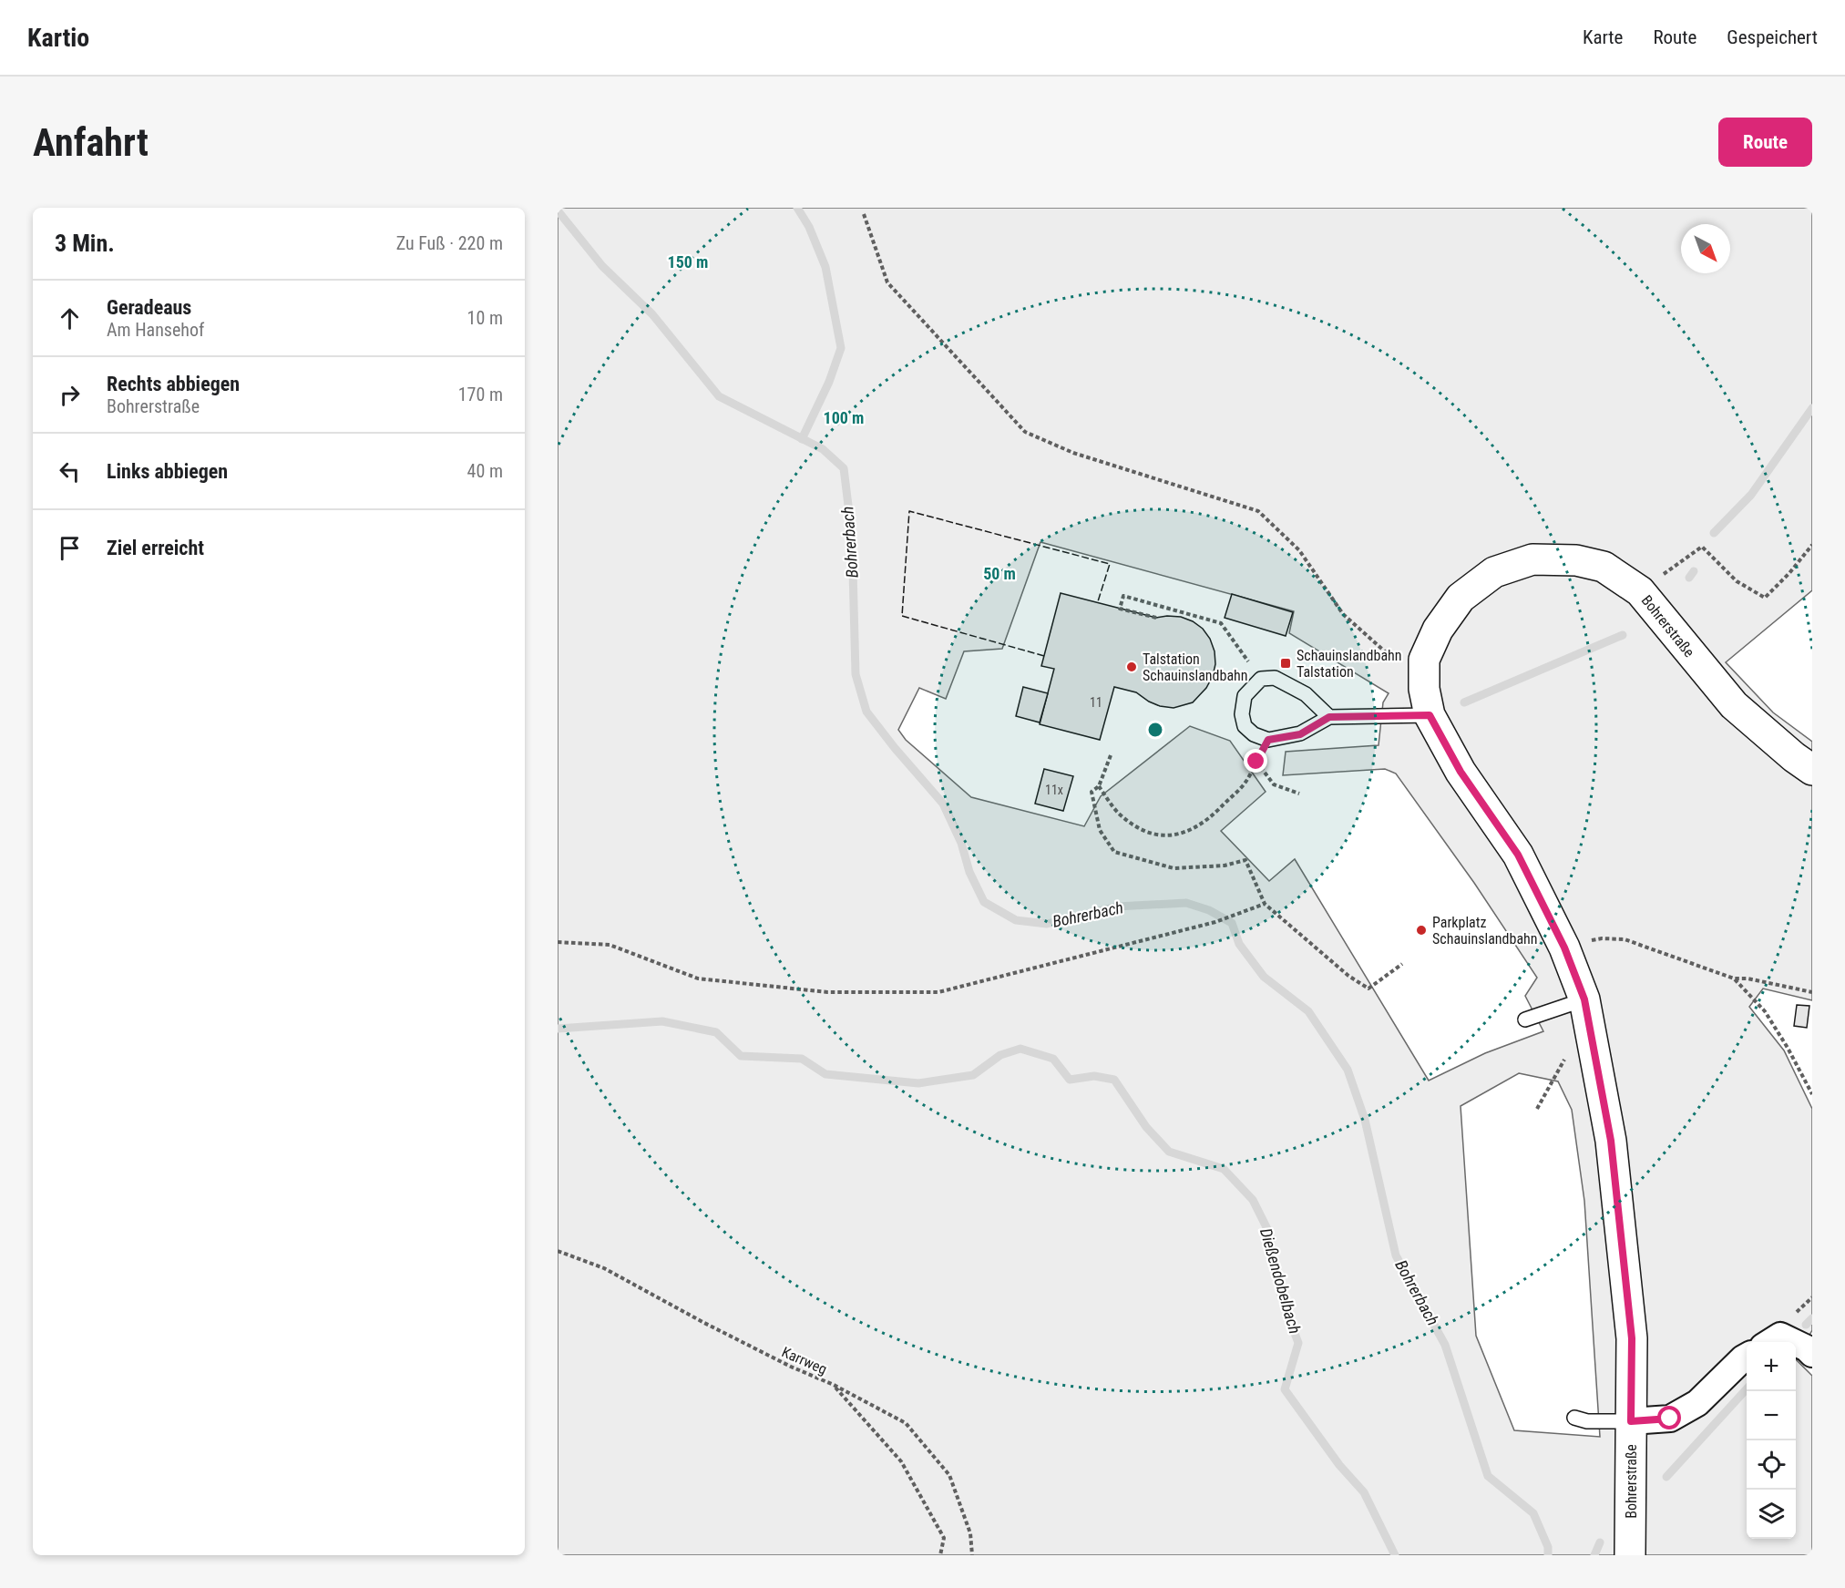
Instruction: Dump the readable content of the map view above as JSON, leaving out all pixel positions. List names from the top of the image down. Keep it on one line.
{"streets":{"street":["Bohrerstraße"],"path":["Karrweg"]},"water":["Bohrerbach","Dießendobelbach"],"places":{"transit":["Schauinslandbahn Talstation"],"other":["Talstation Schauinslandbahn","Parkplatz Schauinslandbahn"]},"house_numbers":["11","11x"],"north":"bottom right","page":{"header":"Kartio","nav":["Karte","Route","Gespeichert"],"buttons":"Route","title":"Anfahrt","heading":["3 Min.","Zu Fuß · 220 m"],"list":[["Geradeaus","Am Hansehof","10 m"],["Rechts abbiegen","Bohrerstraße","170 m"],["Links abbiegen","40 m"],"Ziel erreicht"],"map_buttons":["+","−"]},"rings":["150 m","100 m","50 m"]}
